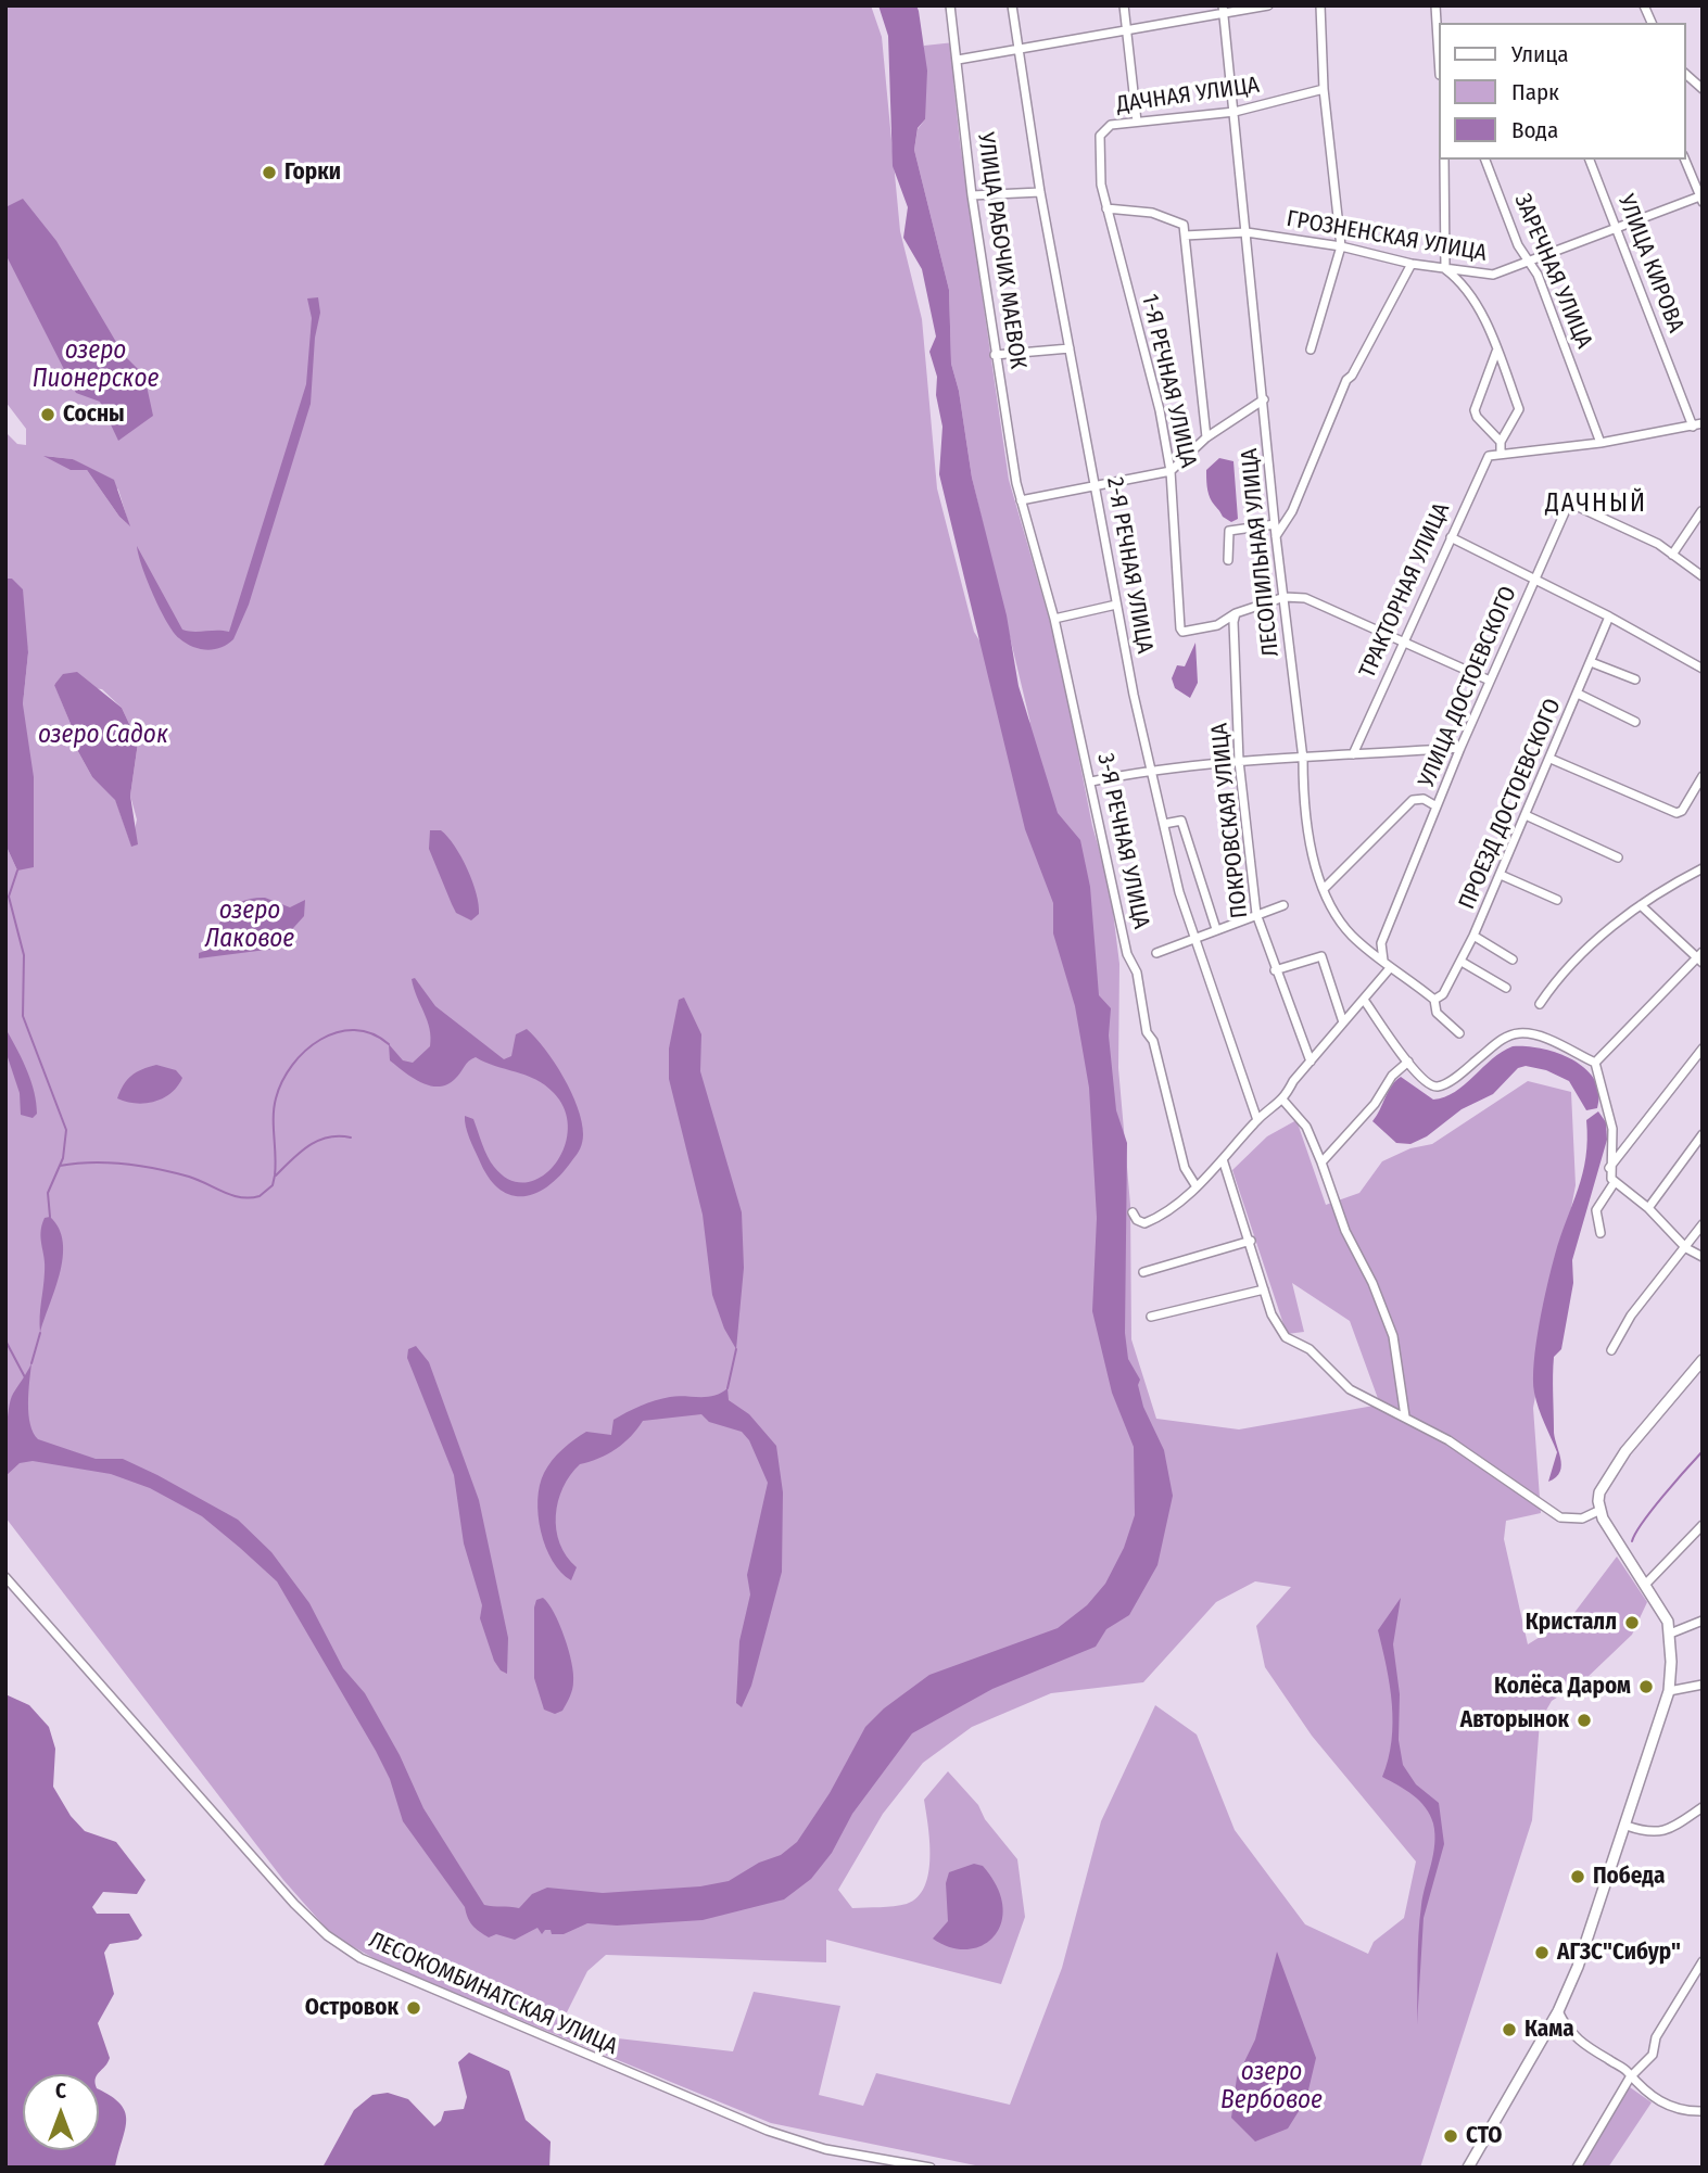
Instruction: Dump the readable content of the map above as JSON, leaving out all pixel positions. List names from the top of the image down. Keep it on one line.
{"streets":{"street":["ДАЧНАЯ УЛИЦА","ГРОЗНЕНСКАЯ УЛИЦА","УЛИЦА РАБОЧИХ МАЕВОК","УЛИЦА КИРОВА","ЗАРЕЧНАЯ УЛИЦА","1-Я РЕЧНАЯ УЛИЦА","ЛЕСОПИЛЬНАЯ УЛИЦА","2-Я РЕЧНАЯ УЛИЦА","ТРАКТОРНАЯ УЛИЦА","УЛИЦА ДОСТОЕВСКОГО","ПРОЕЗД ДОСТОЕВСКОГО","ПОКРОВСКАЯ УЛИЦА","3-Я РЕЧНАЯ УЛИЦА","ЛЕСОКОМБИНАТСКАЯ УЛИЦА"]},"crossings":[["ДАЧНАЯ УЛИЦА","1-Я РЕЧНАЯ УЛИЦА"],["ДАЧНАЯ УЛИЦА","ЛЕСОПИЛЬНАЯ УЛИЦА"],["ГРОЗНЕНСКАЯ УЛИЦА","УЛИЦА КИРОВА"],["ГРОЗНЕНСКАЯ УЛИЦА","ЗАРЕЧНАЯ УЛИЦА"],["ГРОЗНЕНСКАЯ УЛИЦА","ЛЕСОПИЛЬНАЯ УЛИЦА"],["УЛИЦА РАБОЧИХ МАЕВОК","3-Я РЕЧНАЯ УЛИЦА"],["1-Я РЕЧНАЯ УЛИЦА","ПОКРОВСКАЯ УЛИЦА"],["ЛЕСОПИЛЬНАЯ УЛИЦА","УЛИЦА ДОСТОЕВСКОГО"],["ЛЕСОПИЛЬНАЯ УЛИЦА","ПРОЕЗД ДОСТОЕВСКОГО"],["ТРАКТОРНАЯ УЛИЦА","УЛИЦА ДОСТОЕВСКОГО"],["УЛИЦА ДОСТОЕВСКОГО","ПРОЕЗД ДОСТОЕВСКОГО"]],"districts":["ДАЧНЫЙ"],"water":["озеро Пионерское","озеро Садок","озеро Лаковое","озеро Вербовое"],"places":["Горки","Сосны","Кристалл","Колёса Даром","Авторынок","Победа","АГЗС\"Сибур\"","Островок","Кама","СТО"],"legend":["Улица","Парк","Вода"],"north":"top"}
